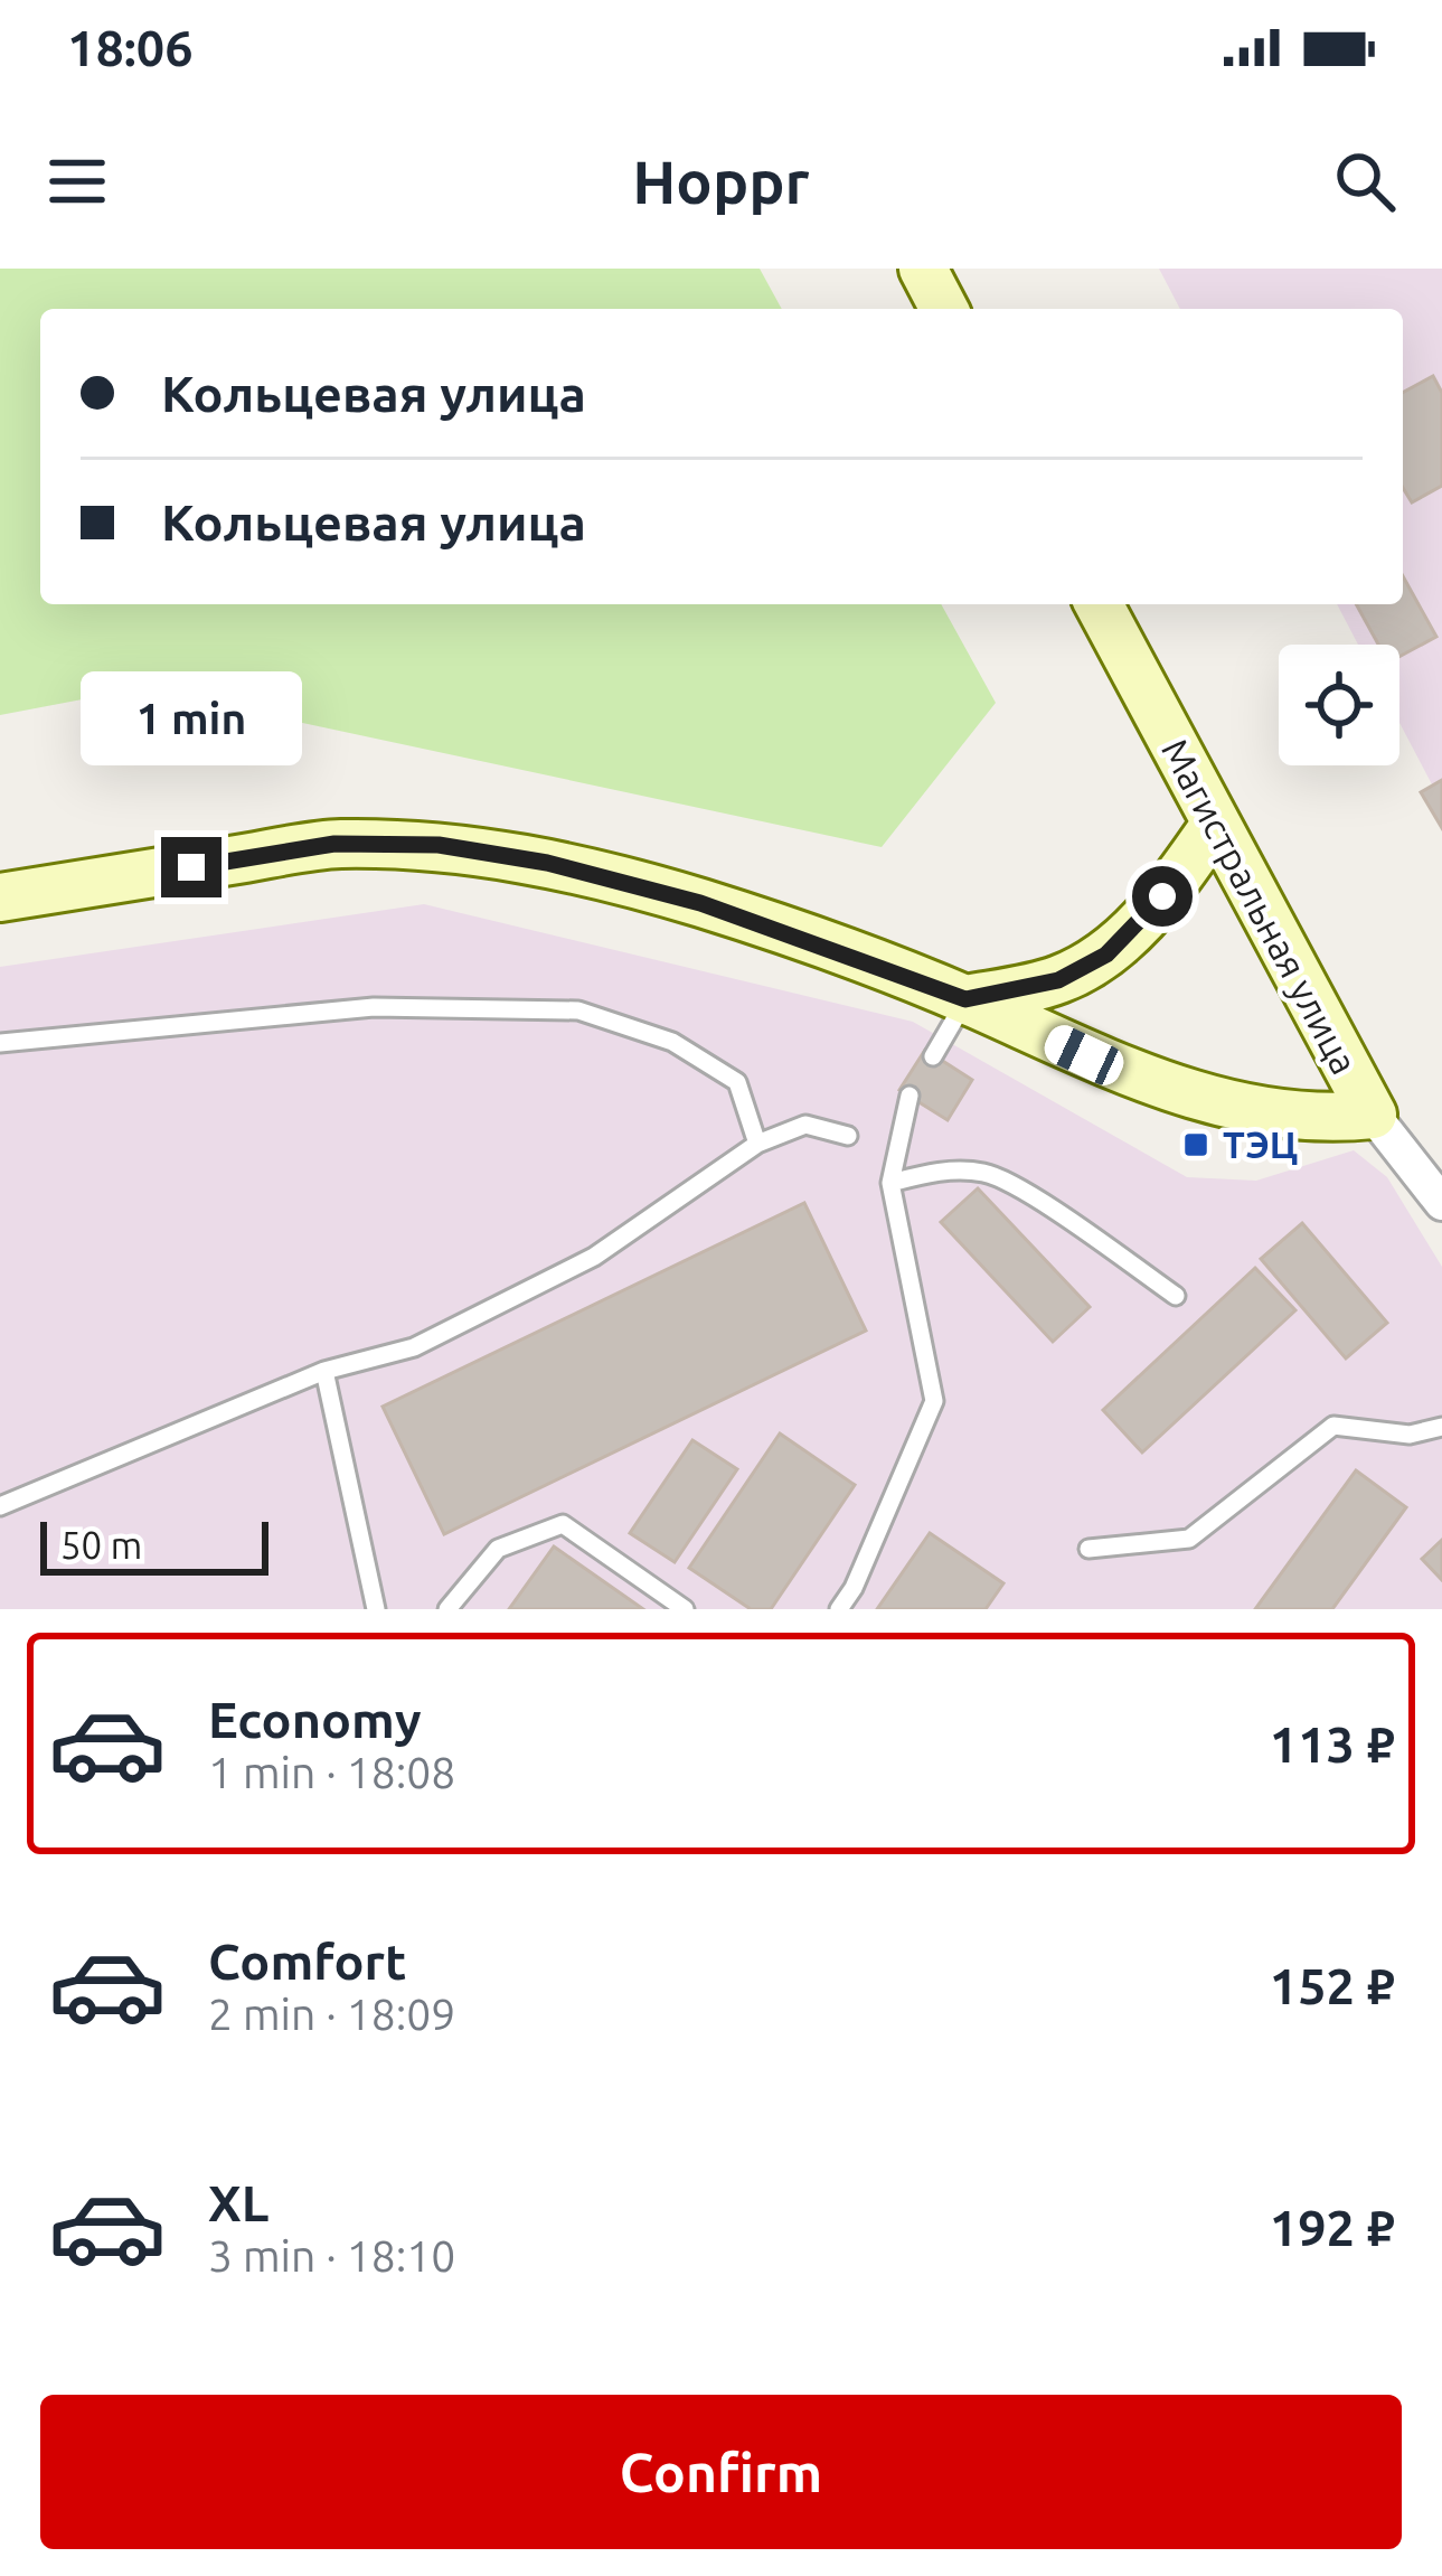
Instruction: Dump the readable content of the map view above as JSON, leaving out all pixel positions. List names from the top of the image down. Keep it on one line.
{"streets":{"street":["Магистральная улица"]},"places":{"transit":["ТЭЦ"]},"scale_bar":"50 m","page":{"status":"18:06","header":"Hoppr","banner":["Кольцевая улица","Кольцевая улица"],"bubble":"1 min","scale":"50 m","list":[{"name":"Economy","note":"1 min · 18:08","value":"113 ₽"},{"name":"Comfort","note":"2 min · 18:09","value":"152 ₽"},{"name":"XL","note":"3 min · 18:10","value":"192 ₽"}],"buttons":"Confirm"}}
